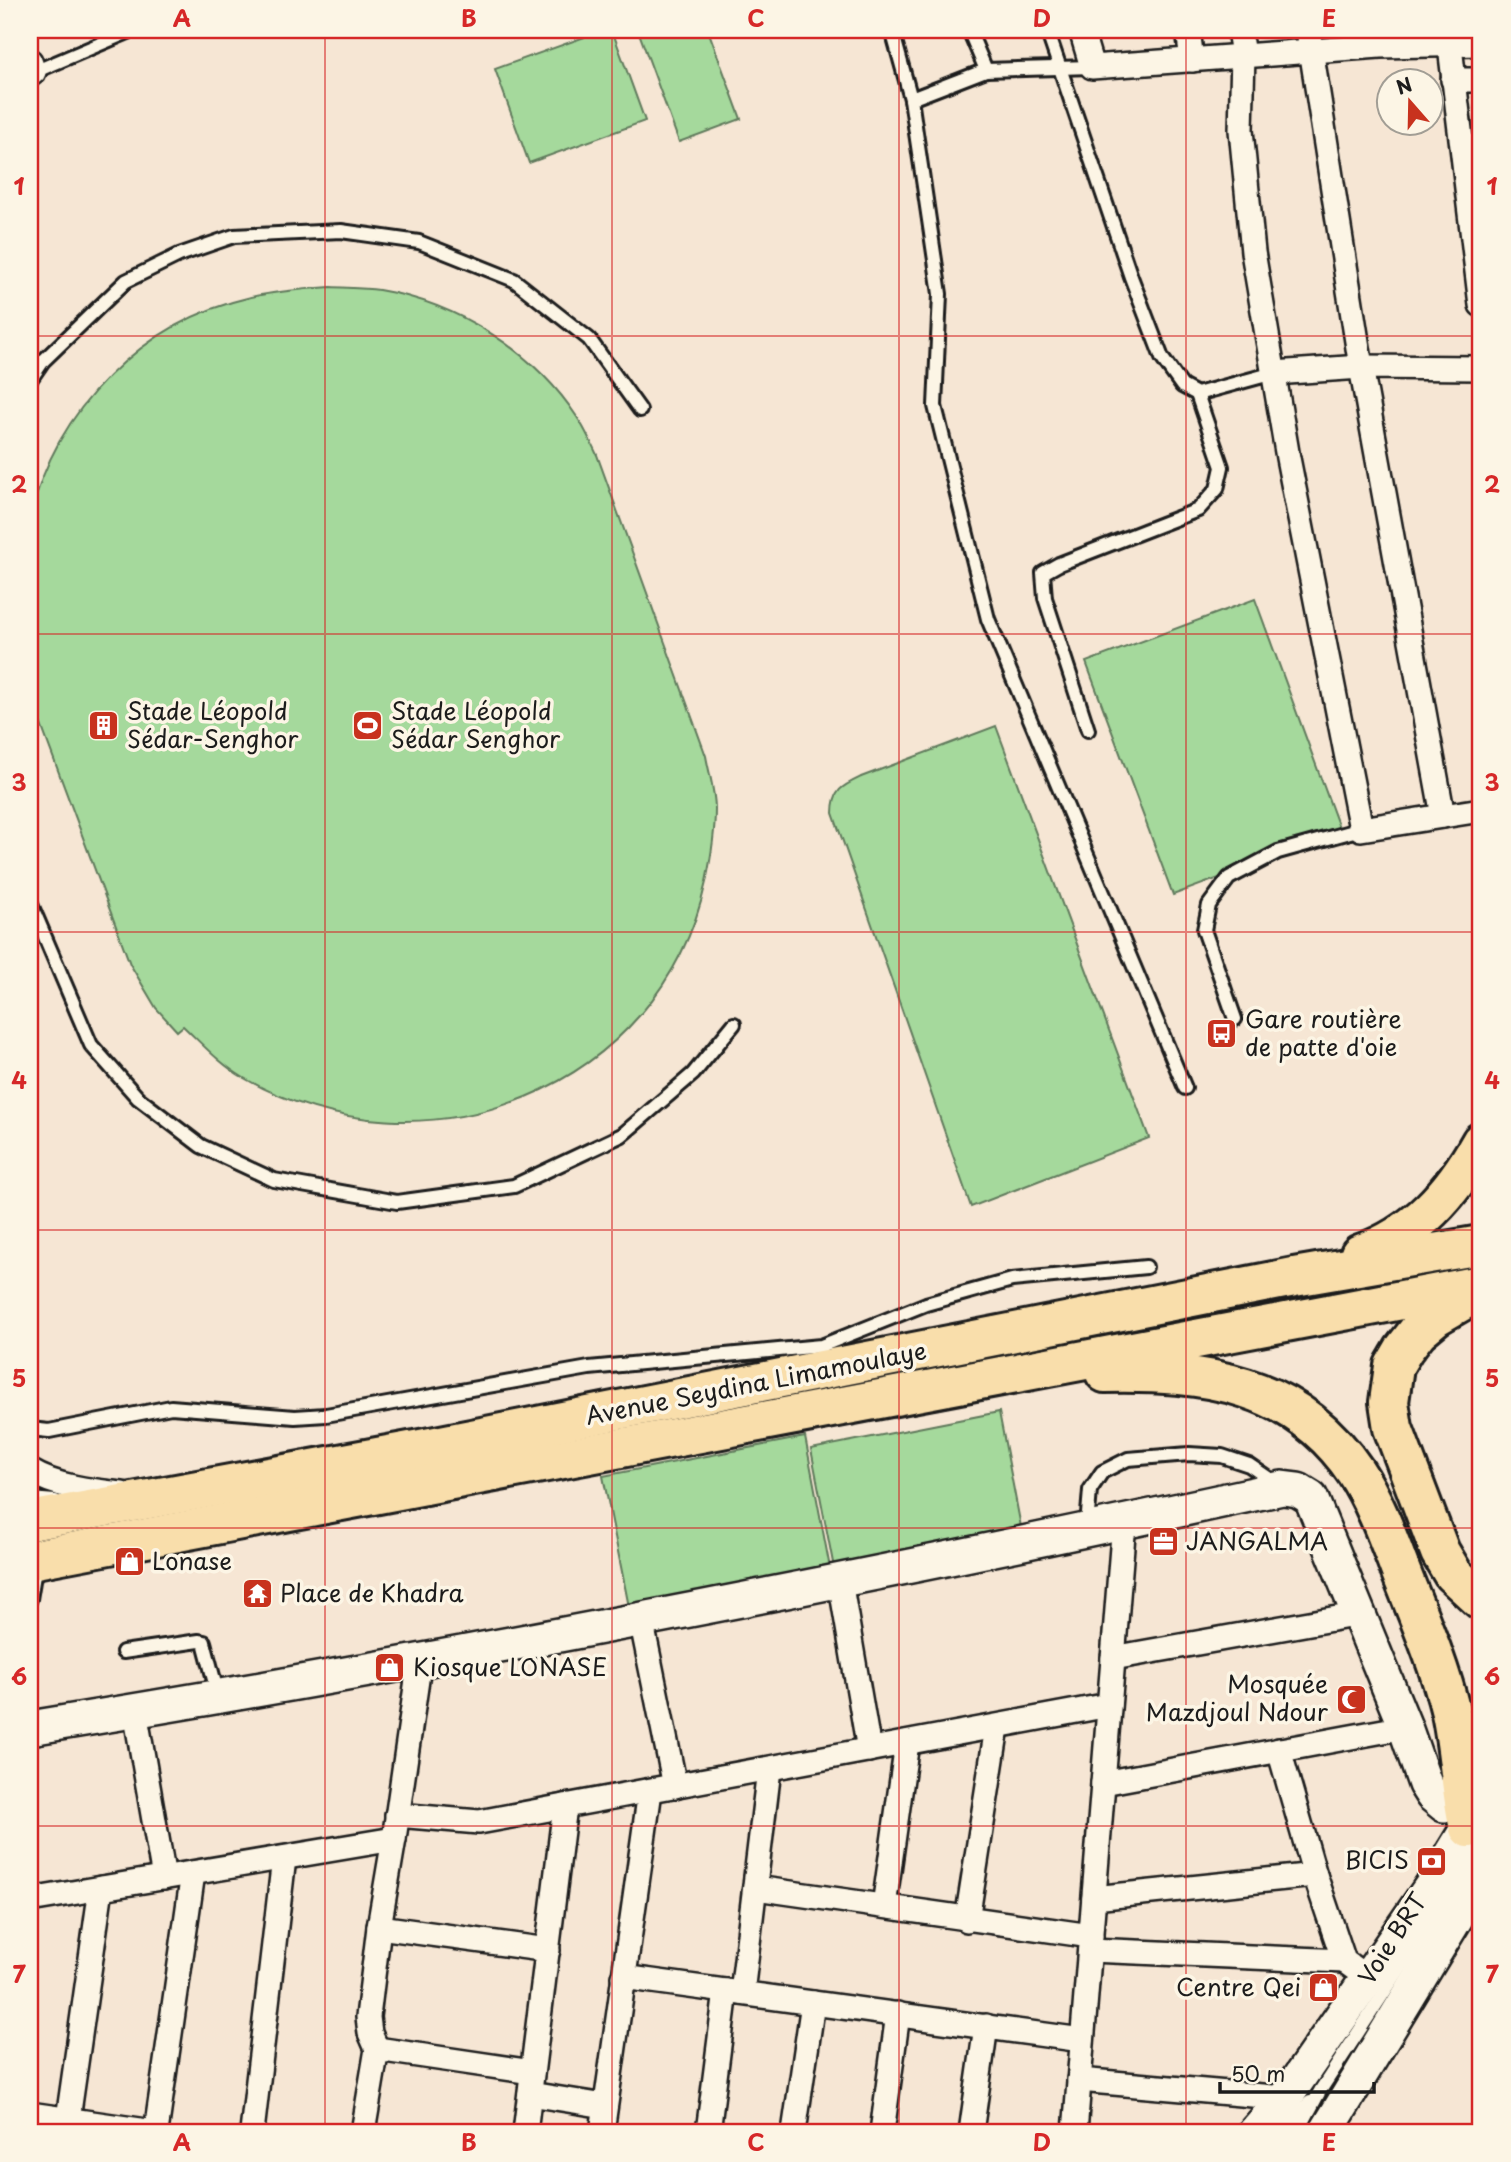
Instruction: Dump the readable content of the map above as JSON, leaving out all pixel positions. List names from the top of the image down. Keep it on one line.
{"streets":{"highway":["Avenue Seydina Limamoulaye"],"lane":["Voie BRT"]},"places":{"building":["Stade Léopold Sédar-Senghor"],"sports":["Stade Léopold Sédar Senghor"],"bus stop":["Gare routière de patte d'oie"],"office":["JANGALMA"],"shop":["Lonase","Kiosque LONASE","Centre Qei"],"temple":["Place de Khadra"],"mosque":["Mosquée Mazdjoul Ndour"],"bank":["BICIS"]},"scale_bar":"50 m","north":"top","grid":{"columns":["A","B","C","D","E"],"rows":["1","2","3","4","5","6","7"]}}
